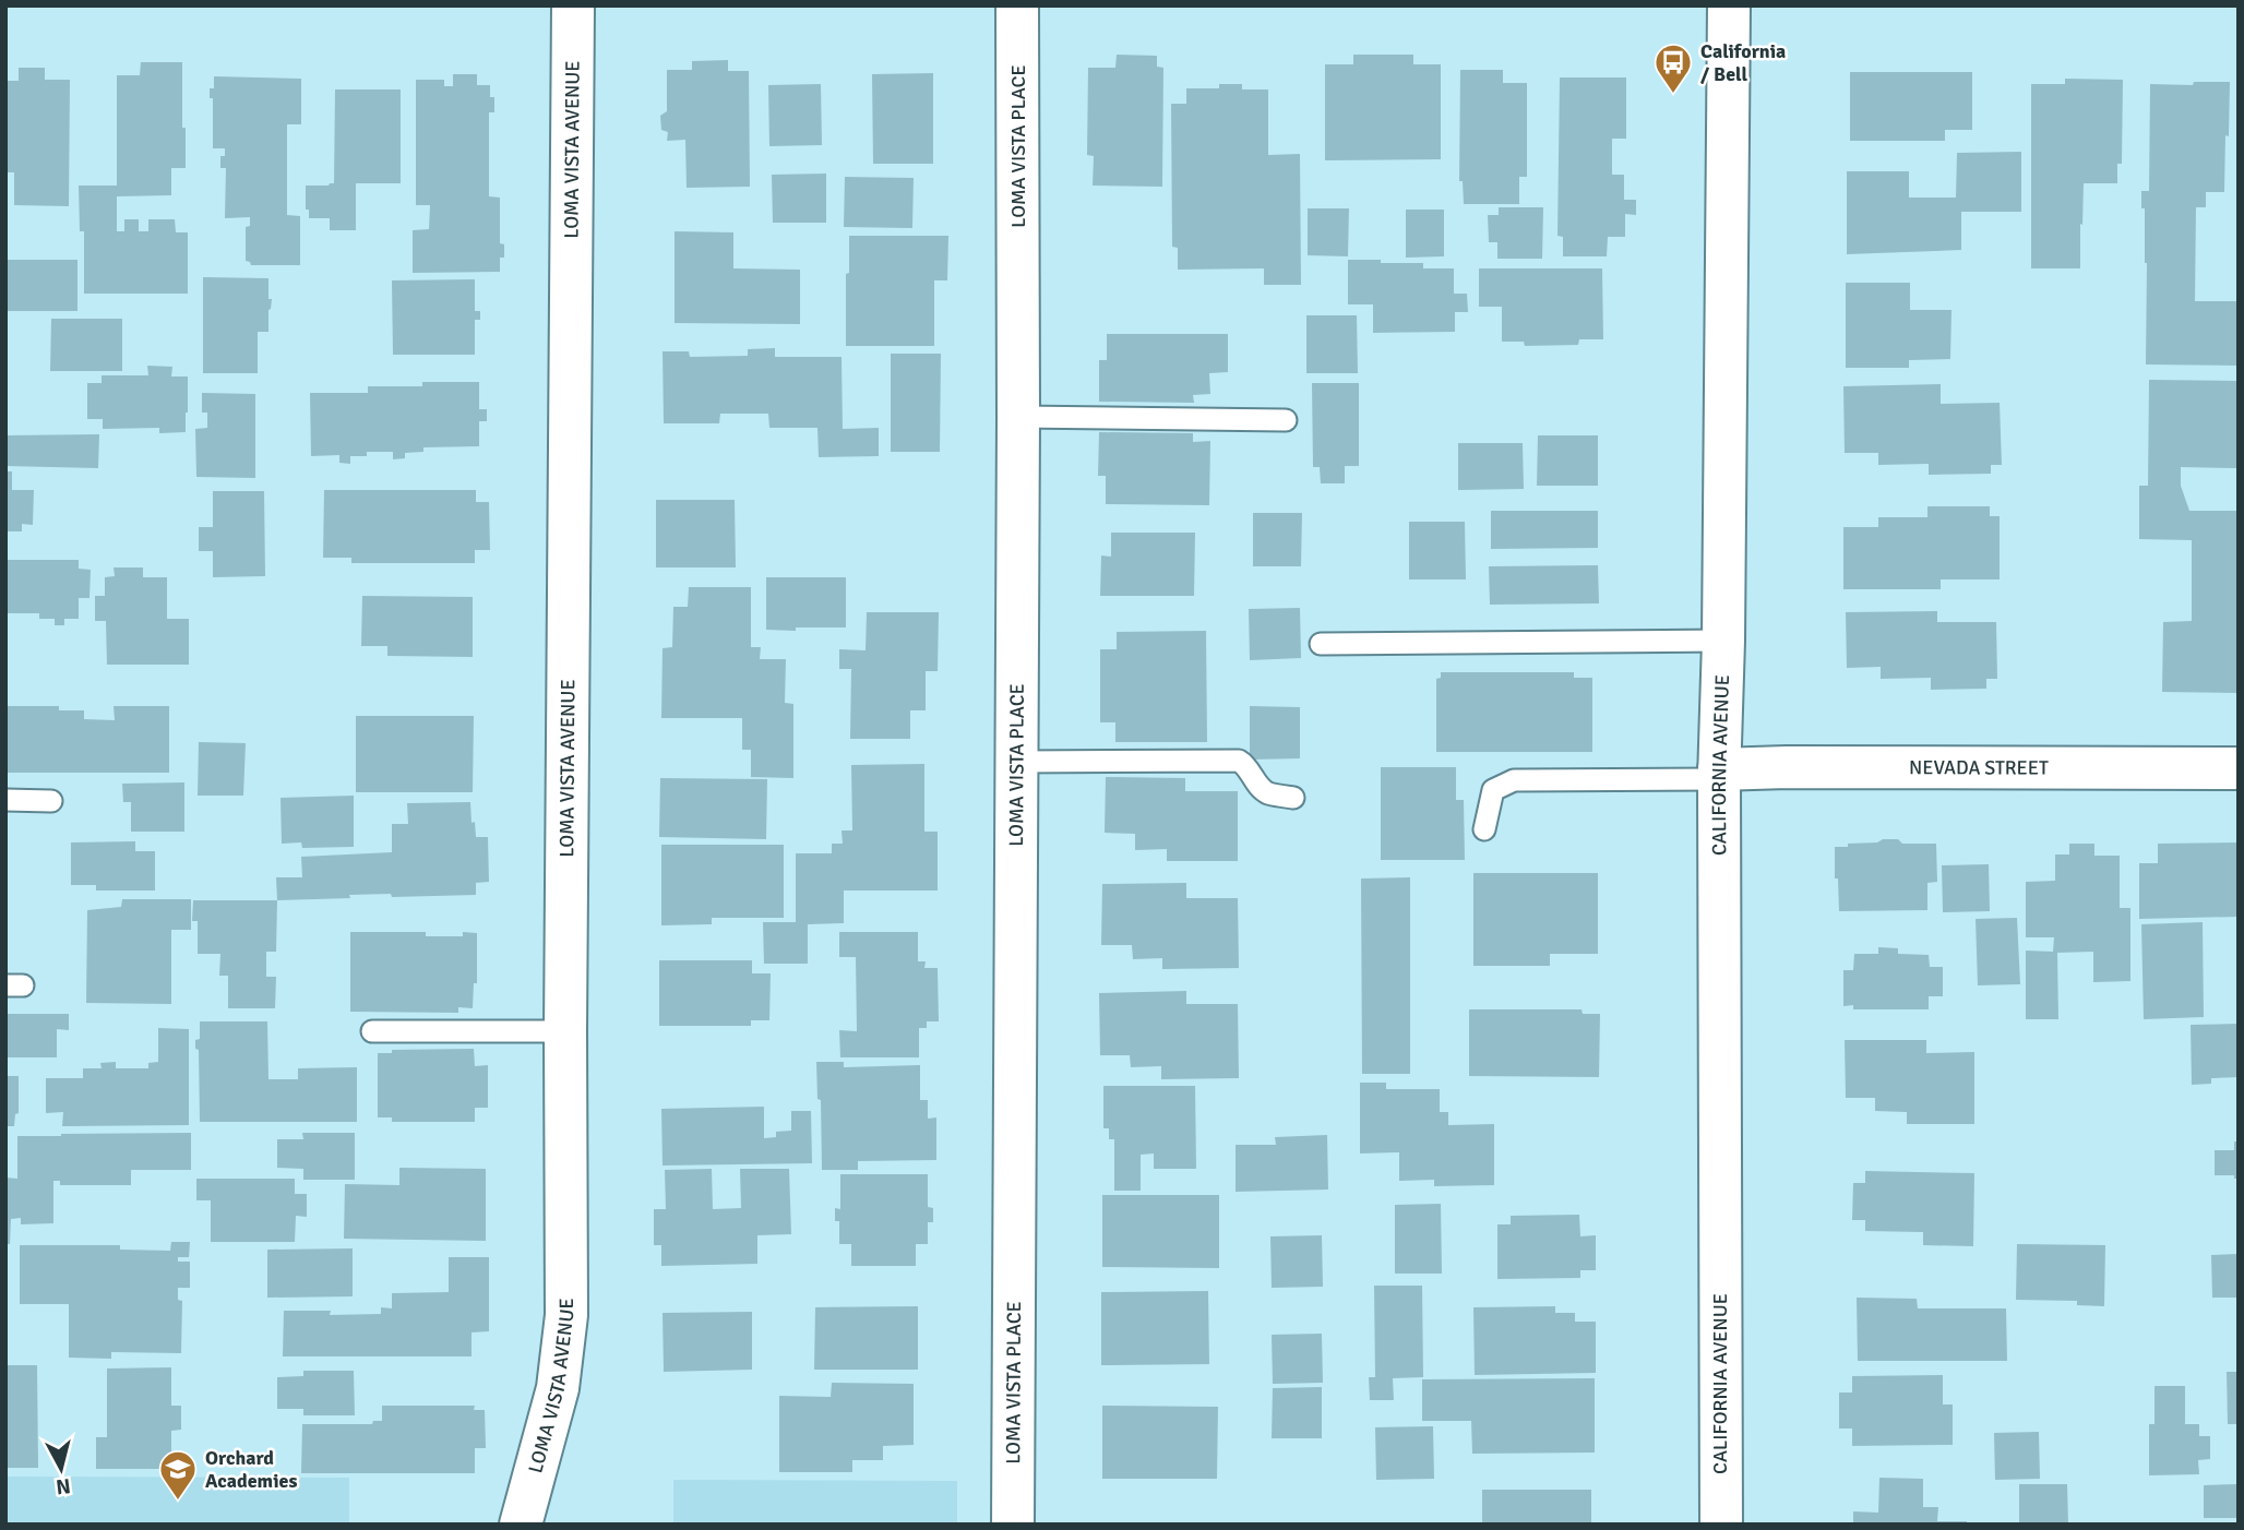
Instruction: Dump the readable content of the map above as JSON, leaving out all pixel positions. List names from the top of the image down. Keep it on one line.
{"streets":{"street":["LOMA VISTA PLACE","LOMA VISTA AVENUE","CALIFORNIA AVENUE","NEVADA STREET"]},"crossings":[["CALIFORNIA AVENUE","NEVADA STREET"]],"places":{"bus stop":["California / Bell"],"school or university":["Orchard Academies"]},"north":"bottom"}
